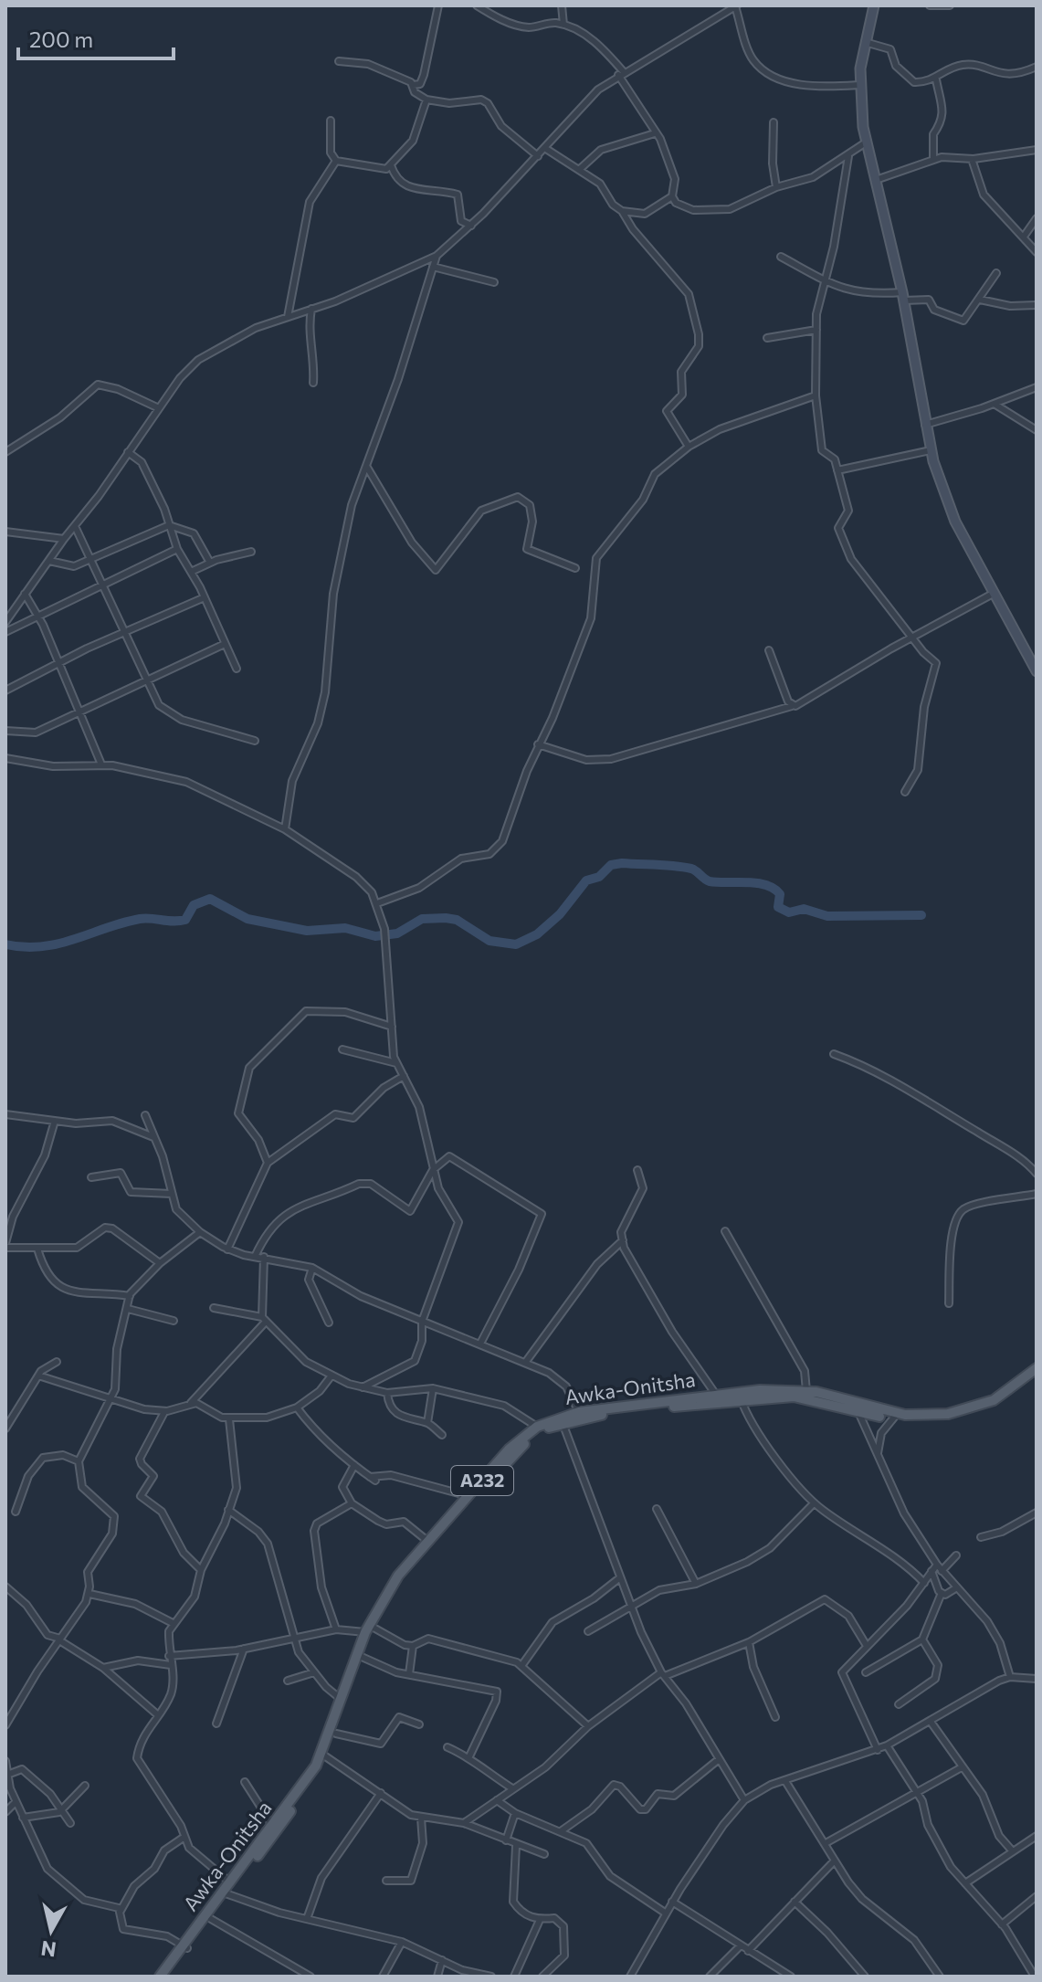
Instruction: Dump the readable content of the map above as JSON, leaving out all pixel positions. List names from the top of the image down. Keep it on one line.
{"streets":{"main road":["Awka-Onitsha","A232"]},"scale_bar":"200 m","north":"bottom"}
